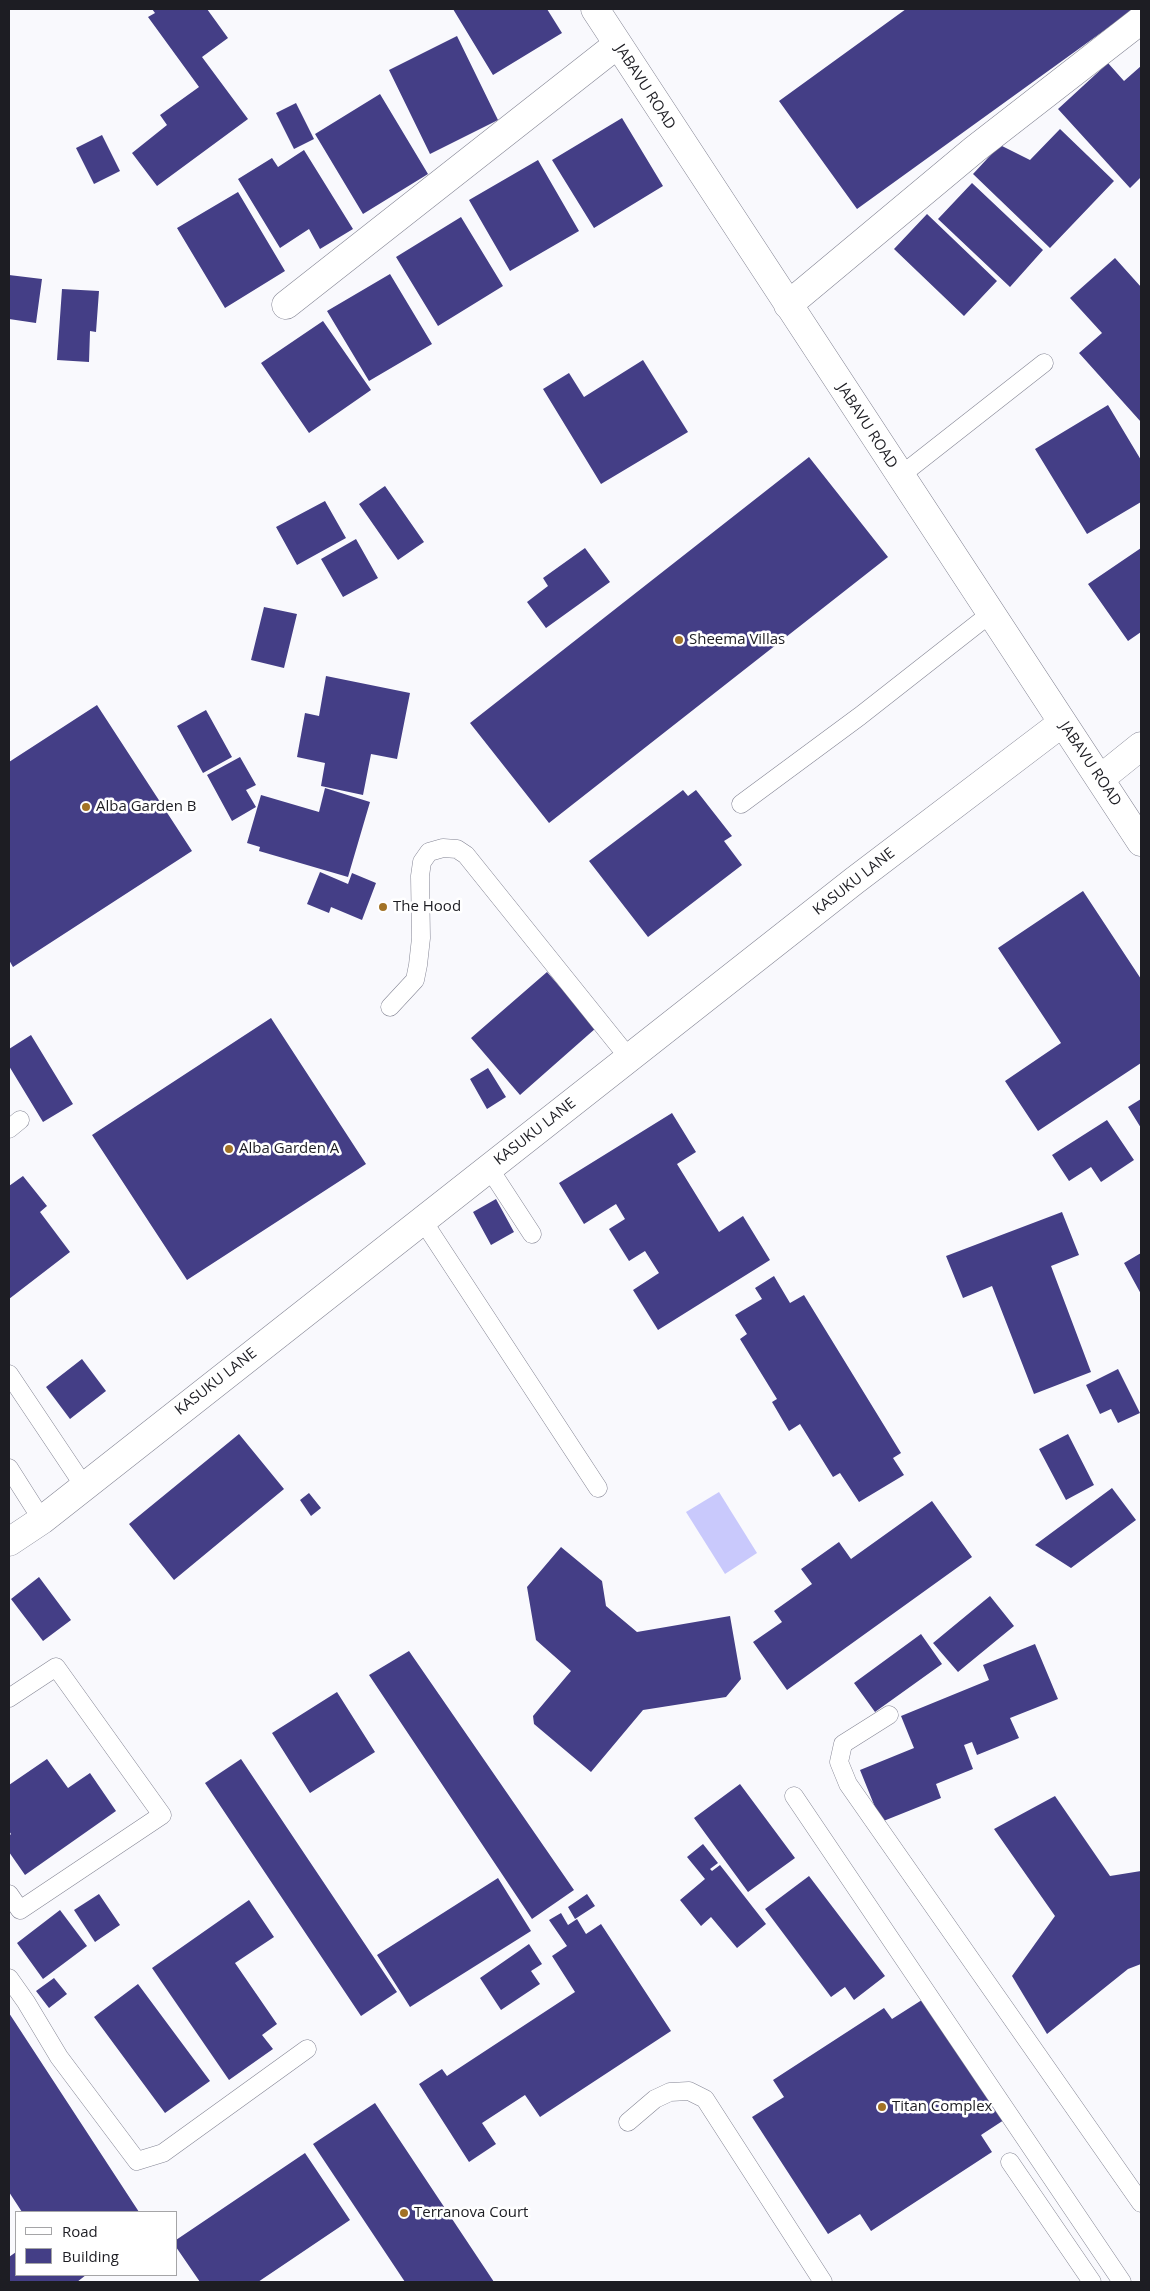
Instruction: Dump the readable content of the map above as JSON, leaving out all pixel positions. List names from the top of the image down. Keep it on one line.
{"streets":{"street":["JABAVU ROAD","KASUKU LANE"]},"crossings":[["JABAVU ROAD","KASUKU LANE"]],"places":["Sheema Villas","Alba Garden B","The Hood","Alba Garden A","Titan Complex","Terranova Court"],"legend":["Road","Building"]}
